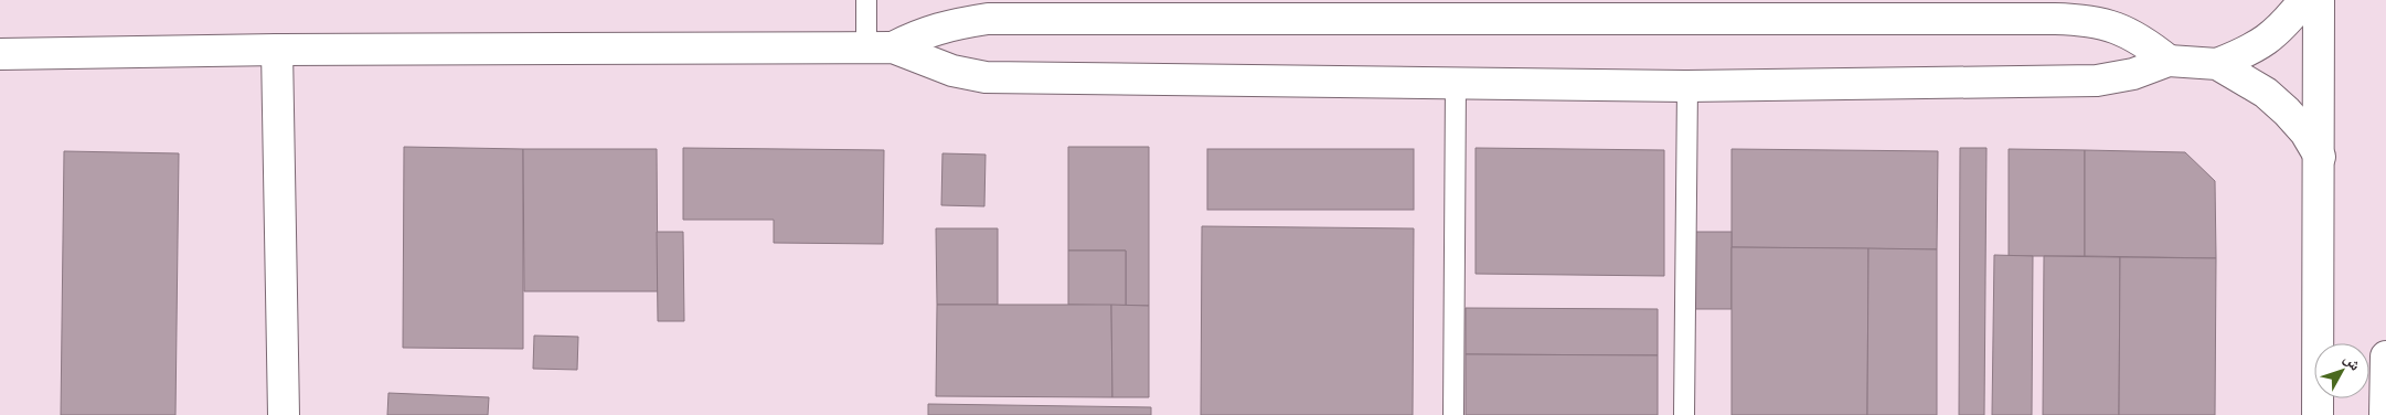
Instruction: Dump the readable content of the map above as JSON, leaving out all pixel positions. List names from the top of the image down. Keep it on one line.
{"north":"top right"}
